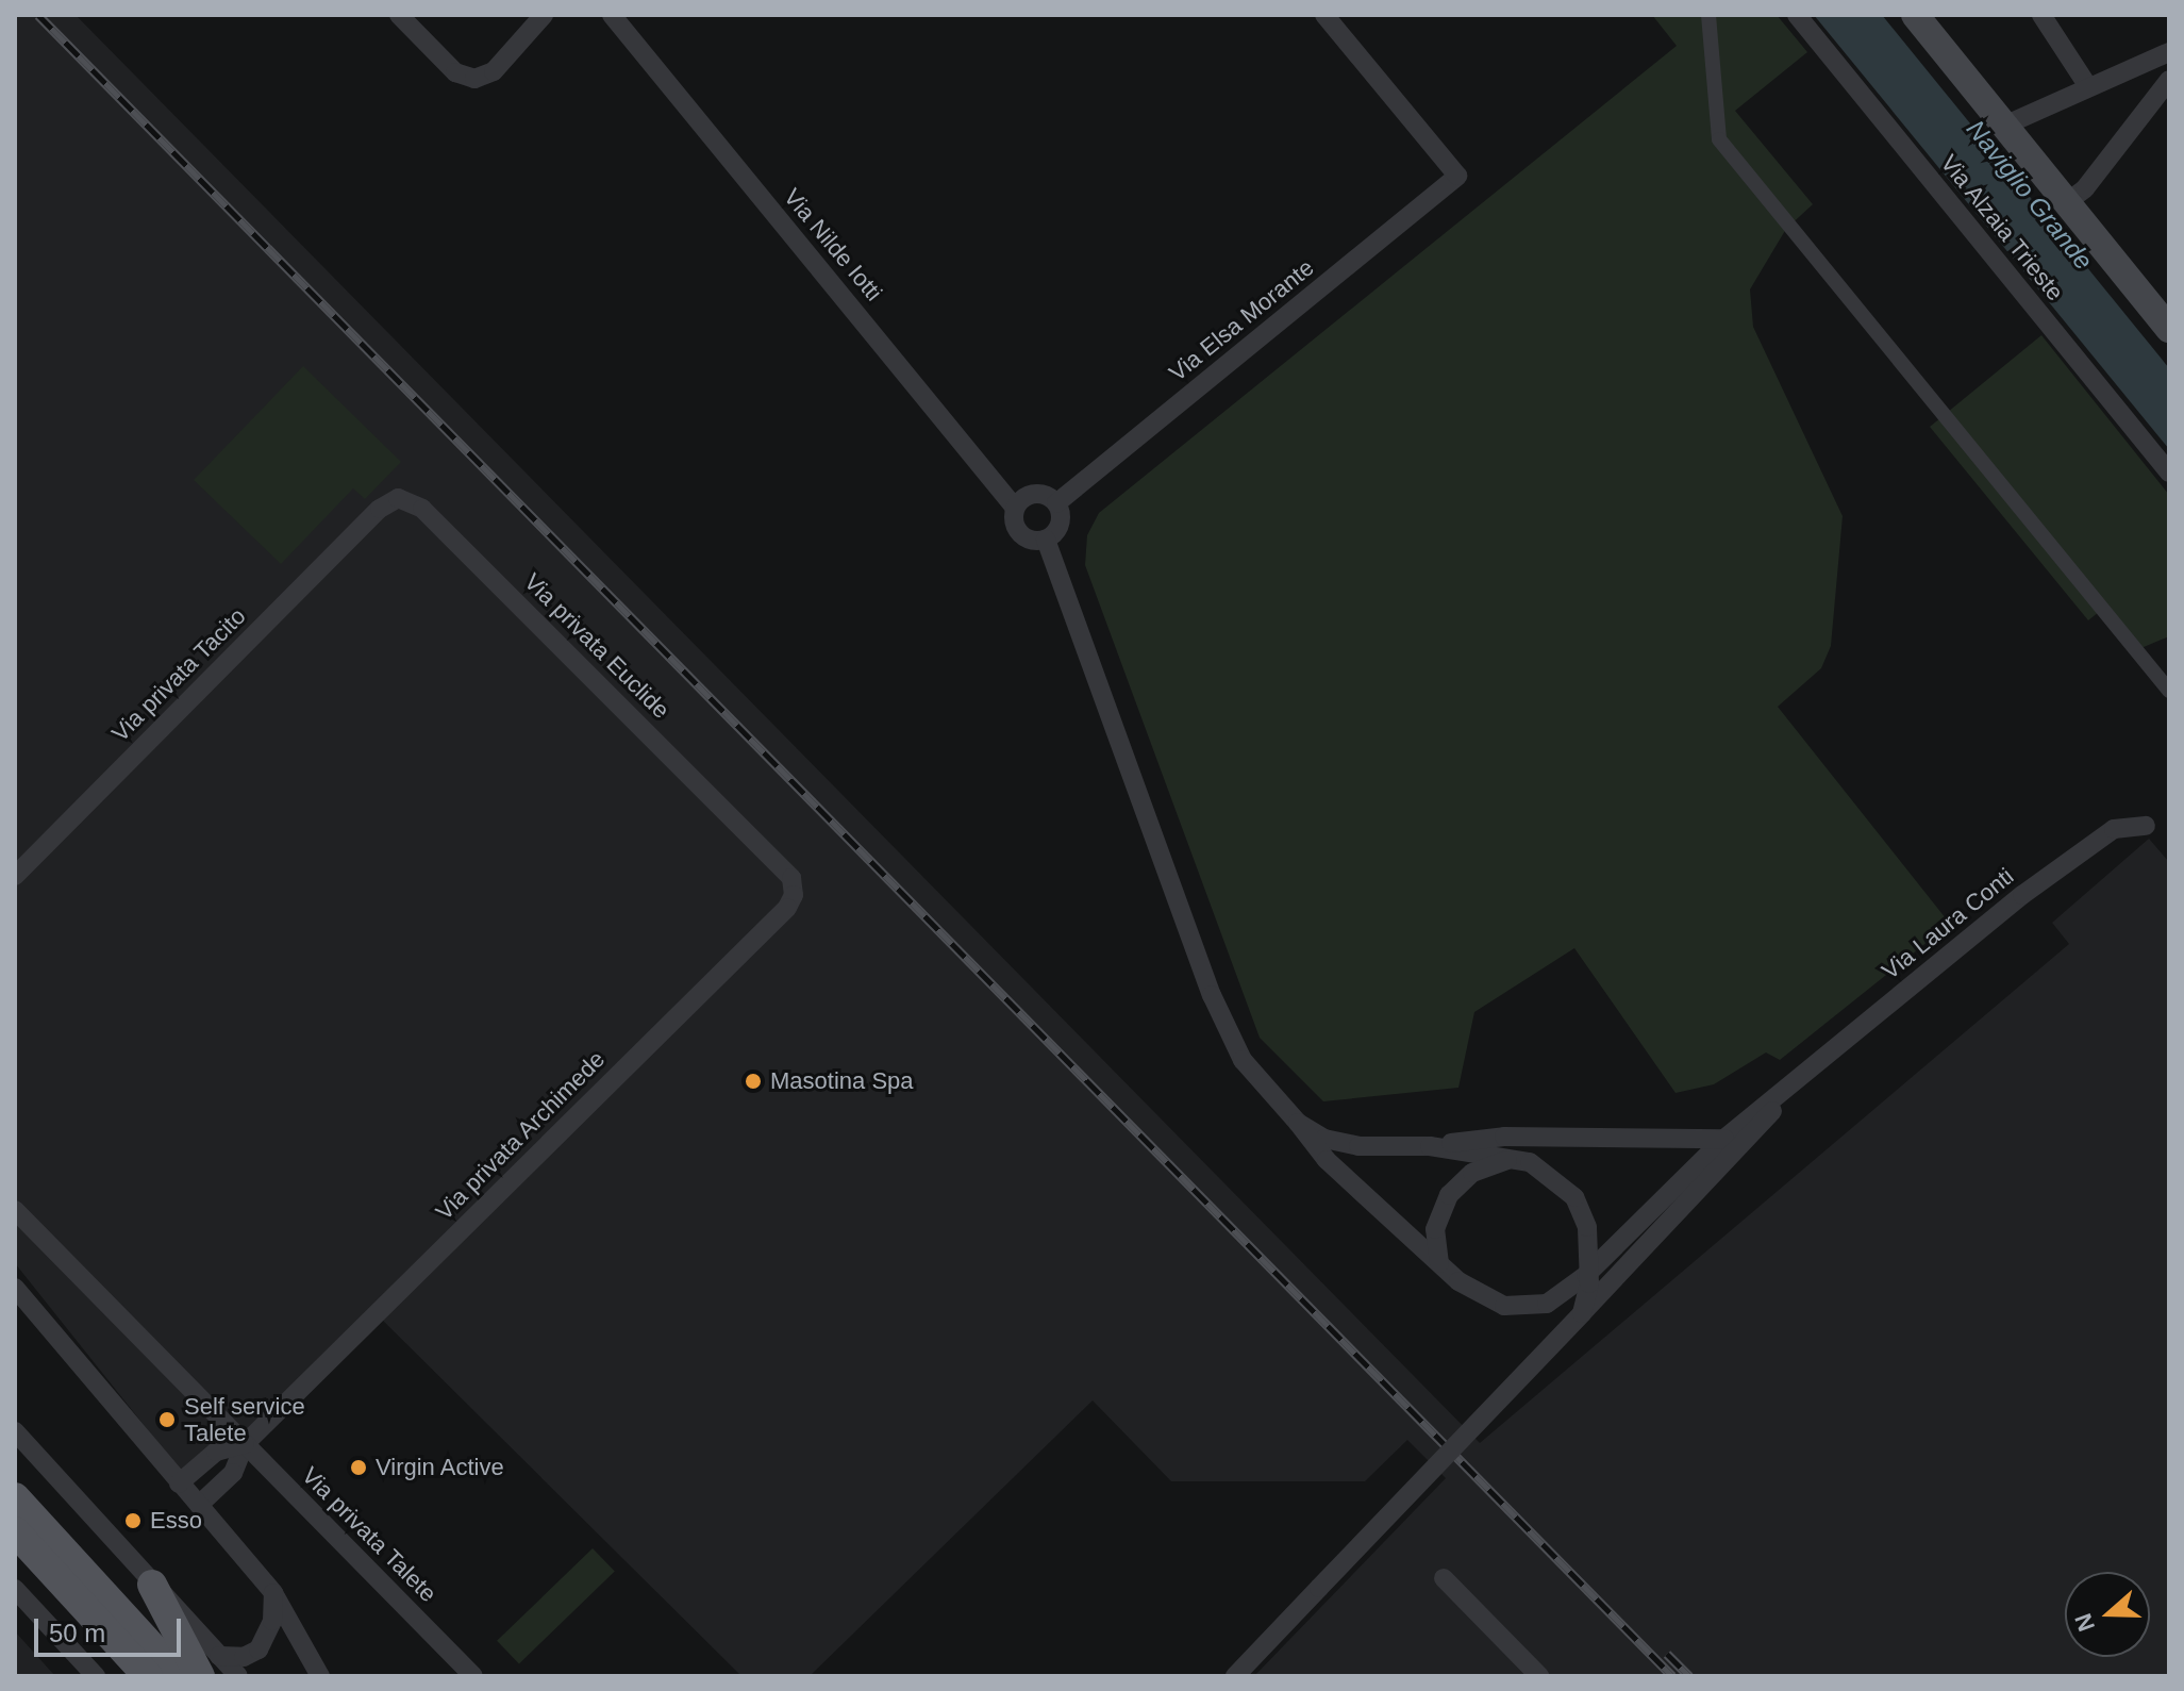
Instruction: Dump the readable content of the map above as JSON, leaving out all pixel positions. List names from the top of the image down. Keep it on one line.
{"streets":{"street":["Via Alzaia Trieste","Via Nilde Iotti","Via Elsa Morante","Via privata Euclide","Via privata Tacito","Via Laura Conti","Via privata Archimede","Via privata Talete"]},"crossings":[["Via Nilde Iotti","Via Elsa Morante"],["Via privata Euclide","Via privata Tacito"],["Via privata Euclide","Via privata Archimede"],["Via privata Archimede","Via privata Talete"]],"water":["Naviglio Grande"],"places":["Masotina Spa","Self service Talete","Virgin Active","Esso"],"scale_bar":"50 m","north":"left"}
